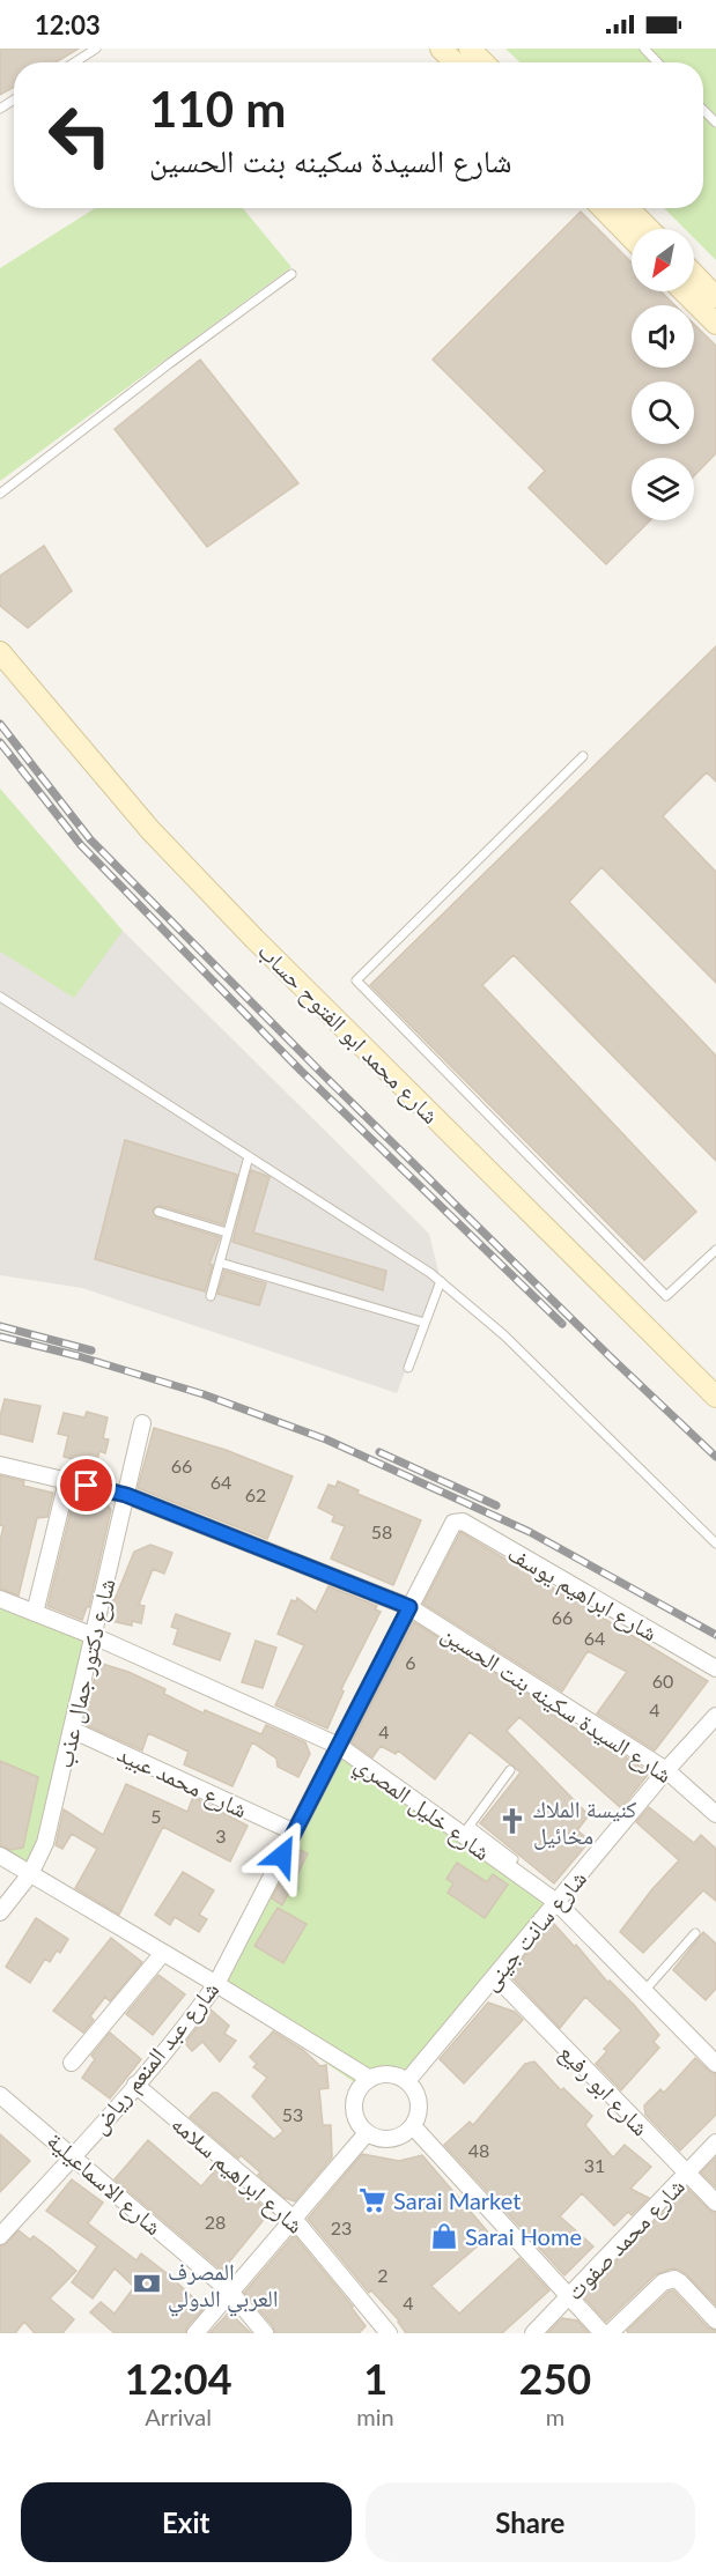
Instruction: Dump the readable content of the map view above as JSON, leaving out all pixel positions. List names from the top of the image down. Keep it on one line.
{"streets":{"street":["شارع محمد ابو الفتوح حساب","شارع ابراهيم يوسف","شارع دكتور جمال عذب","شارع السيدة سكينه بنت الحسين","شارع محمد عبيد","شارع خليل المصري","شارع سانت جينى","شارع عبد المنعم رياض","شارع ابو رفيع","شارع ابراهيم سلامه","شارع الاسماعيلية","شارع محمد صفوت"]},"crossings":[["شارع ابراهيم يوسف","شارع عبد المنعم رياض"],["شارع دكتور جمال عذب","شارع السيدة سكينه بنت الحسين"],["شارع دكتور جمال عذب","شارع محمد عبيد"],["شارع دكتور جمال عذب","شارع خليل المصري"],["شارع السيدة سكينه بنت الحسين","شارع سانت جينى"],["شارع السيدة سكينه بنت الحسين","شارع عبد المنعم رياض"],["شارع محمد عبيد","شارع عبد المنعم رياض"],["شارع خليل المصري","شارع سانت جينى"],["شارع خليل المصري","شارع عبد المنعم رياض"],["شارع سانت جينى","شارع ابو رفيع"],["شارع عبد المنعم رياض","شارع ابراهيم سلامه"],["شارع عبد المنعم رياض","شارع الاسماعيلية"],["شارع ابو رفيع","شارع محمد صفوت"]],"places":{"church":["كنيسة الملاك مخائيل"],"supermarket":["Sarai Market"],"shop":["Sarai Home"],"bank":["المصرف العربي الدولي"]},"house_numbers":["66","64","62","58","66","64","6","60","4","4","5","3","53","48","31","28","23","2","4"],"north":"bottom left","page":{"status":"12:03","turn":["110 m","شارع السيدة سكينه بنت الحسين"],"eta":["12:04","Arrival","1","min","250","m"],"buttons":["Exit","Share"]}}
